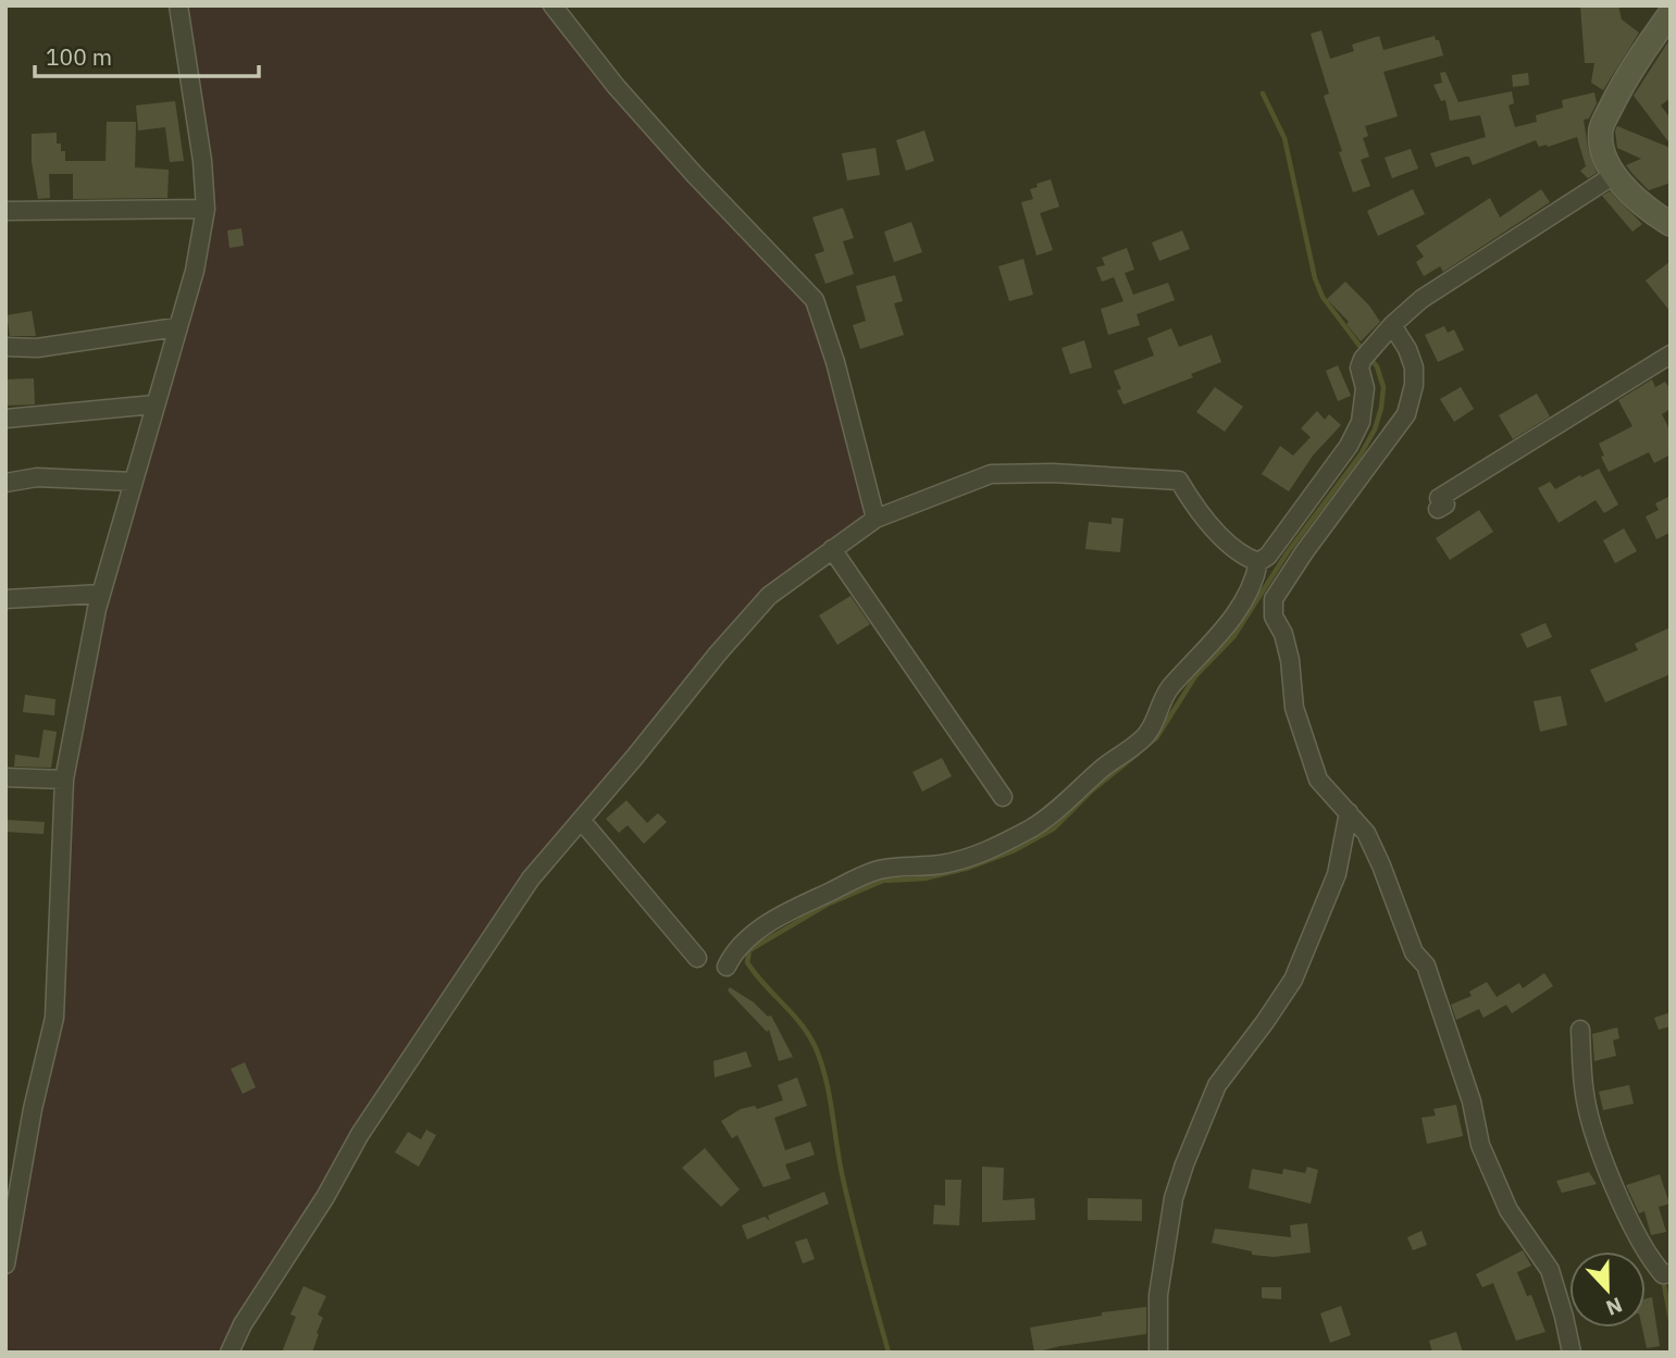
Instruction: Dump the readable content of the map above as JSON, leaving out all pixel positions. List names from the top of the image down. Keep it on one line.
{"scale_bar":"100 m","north":"bottom"}
